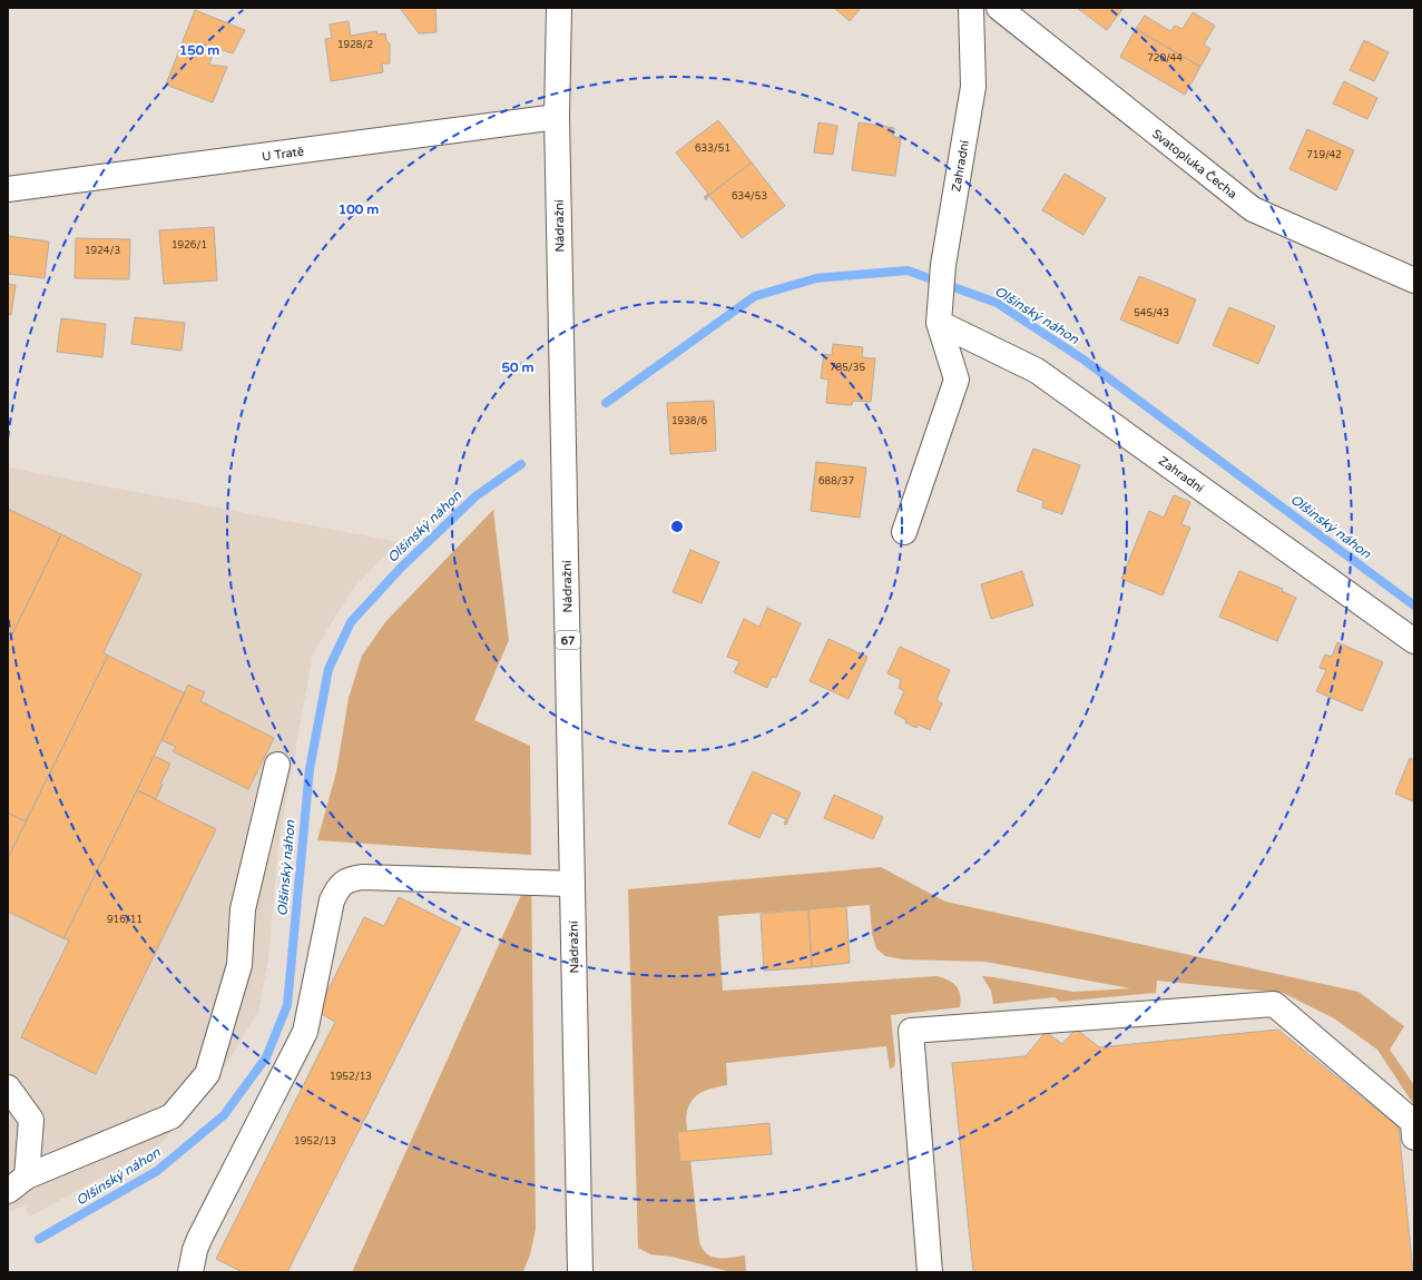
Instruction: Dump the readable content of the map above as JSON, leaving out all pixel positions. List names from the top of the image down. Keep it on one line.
{"streets":{"street":["U Tratě","Svatopluka Čecha","Zahradní","Nádražní","67"]},"crossings":[["U Tratě","Nádražní"]],"water":["Olšinský náhon"],"house_numbers":["1928/2","720/44","633/51","719/42","634/53","1926/1","1924/3","545/43","785/35","1938/6","688/37","916/11","1952/13","1952/13"],"rings":["150 m","100 m","50 m"]}
